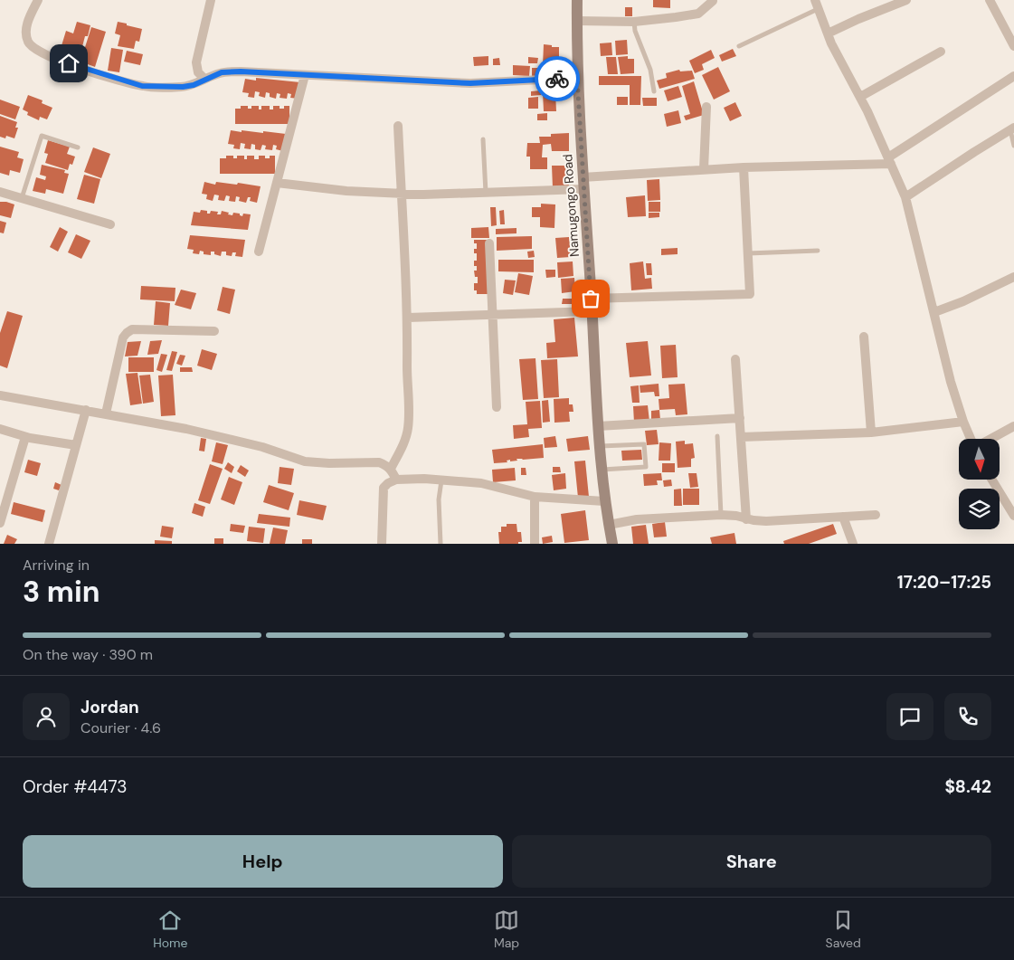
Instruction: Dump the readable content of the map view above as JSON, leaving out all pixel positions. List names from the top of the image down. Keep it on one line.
{"streets":{"main road":["Namugongo Road"]},"north":"bottom","page":{"heading":["3 min","Arriving in","17:20–17:25"],"panel":["Jordan","Courier · 4.6","Order #4473","$8.42"],"bar":"On the way · 390 m","buttons":["Help","Share"],"tabs":["Home","Map","Saved"]}}
